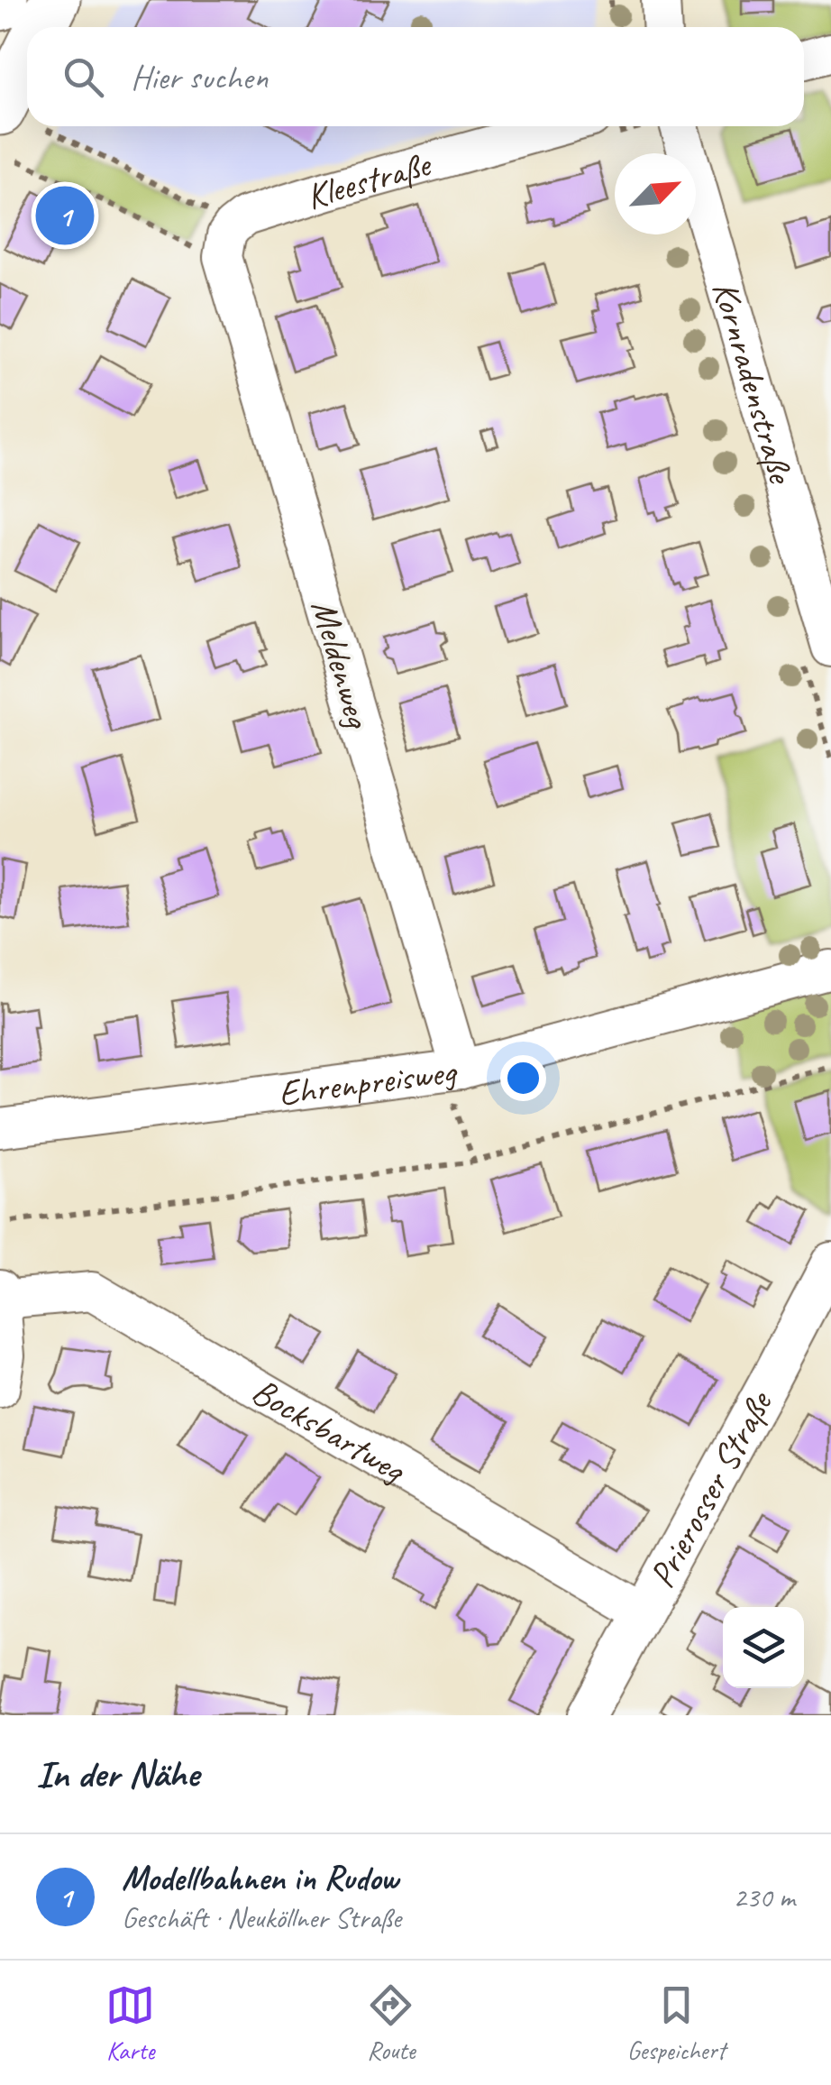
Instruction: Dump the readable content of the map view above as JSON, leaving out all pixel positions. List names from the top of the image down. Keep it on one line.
{"streets":{"street":["Kleestraße","Kornradenstraße","Meldenweg","Ehrenpreisweg","Bocksbartweg","Prierosser Straße"]},"crossings":[["Kleestraße","Meldenweg"],["Meldenweg","Ehrenpreisweg"],["Bocksbartweg","Prierosser Straße"]],"north":"top right","page":{"search":"Hier suchen","pins":"1","heading":"In der Nähe","list":[{"mark":"1","name":"Modellbahnen in Rudow","note":"Geschäft · Neuköllner Straße","value":"230 m"}],"nav":["Karte","Route","Gespeichert"]}}
